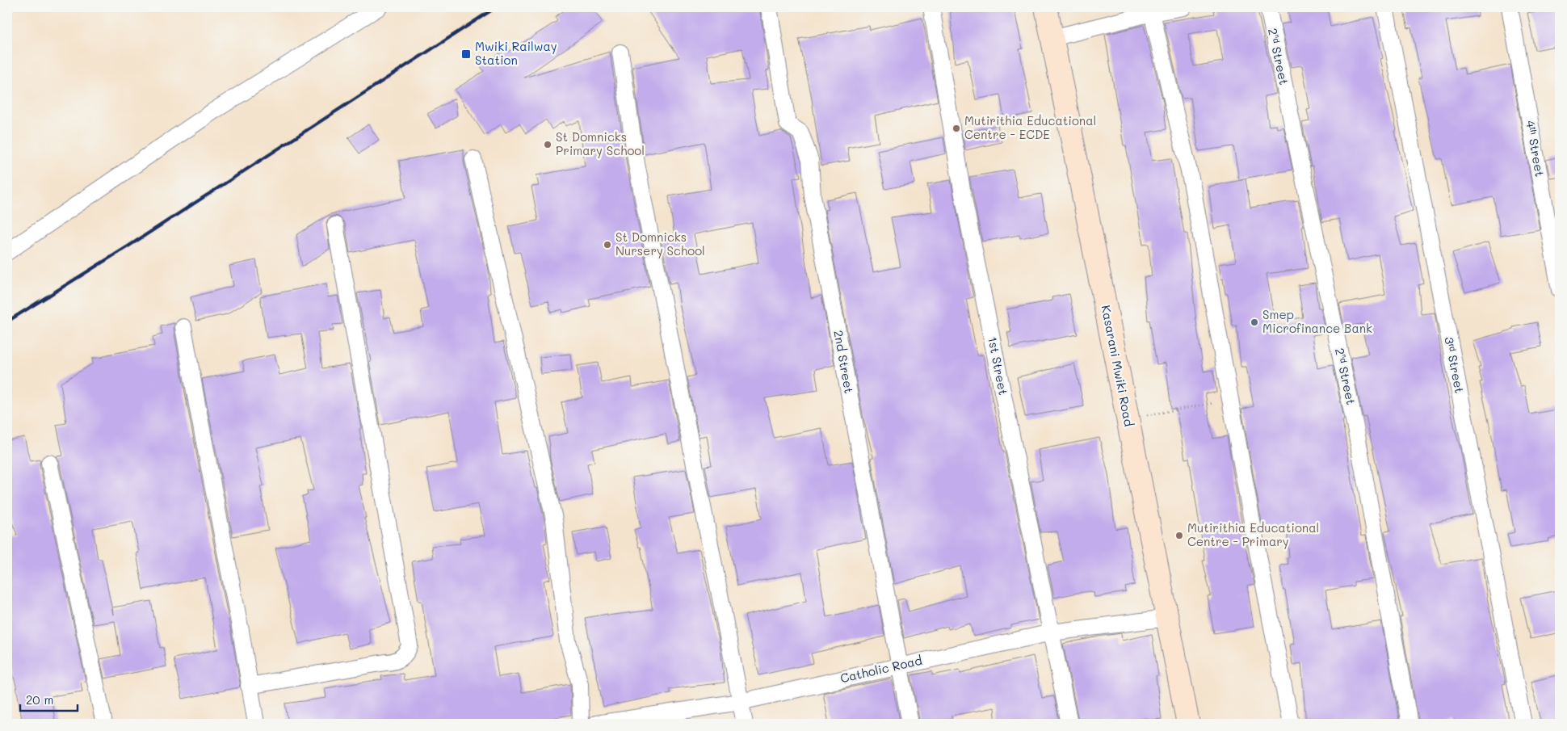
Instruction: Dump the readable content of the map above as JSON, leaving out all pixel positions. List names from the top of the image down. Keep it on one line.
{"streets":{"main road":["Kasarani Mwiki Road"],"street":["2ⁿᵈ Street","4ᵗʰ Street","2nd Street","3ʳᵈ Street","1st Street","Catholic Road"]},"crossings":[["2nd Street","Catholic Road"],["1st Street","Catholic Road"],["Kasarani Mwiki Road","Catholic Road"]],"places":{"transit":["Mwiki Railway Station"],"other":["Mutirithia Educational Centre - ECDE","St Domnicks Primary School","St Domnicks Nursery School","Smep Microfinance Bank","Mutirithia Educational Centre - Primary"]},"scale_bar":"20 m"}
